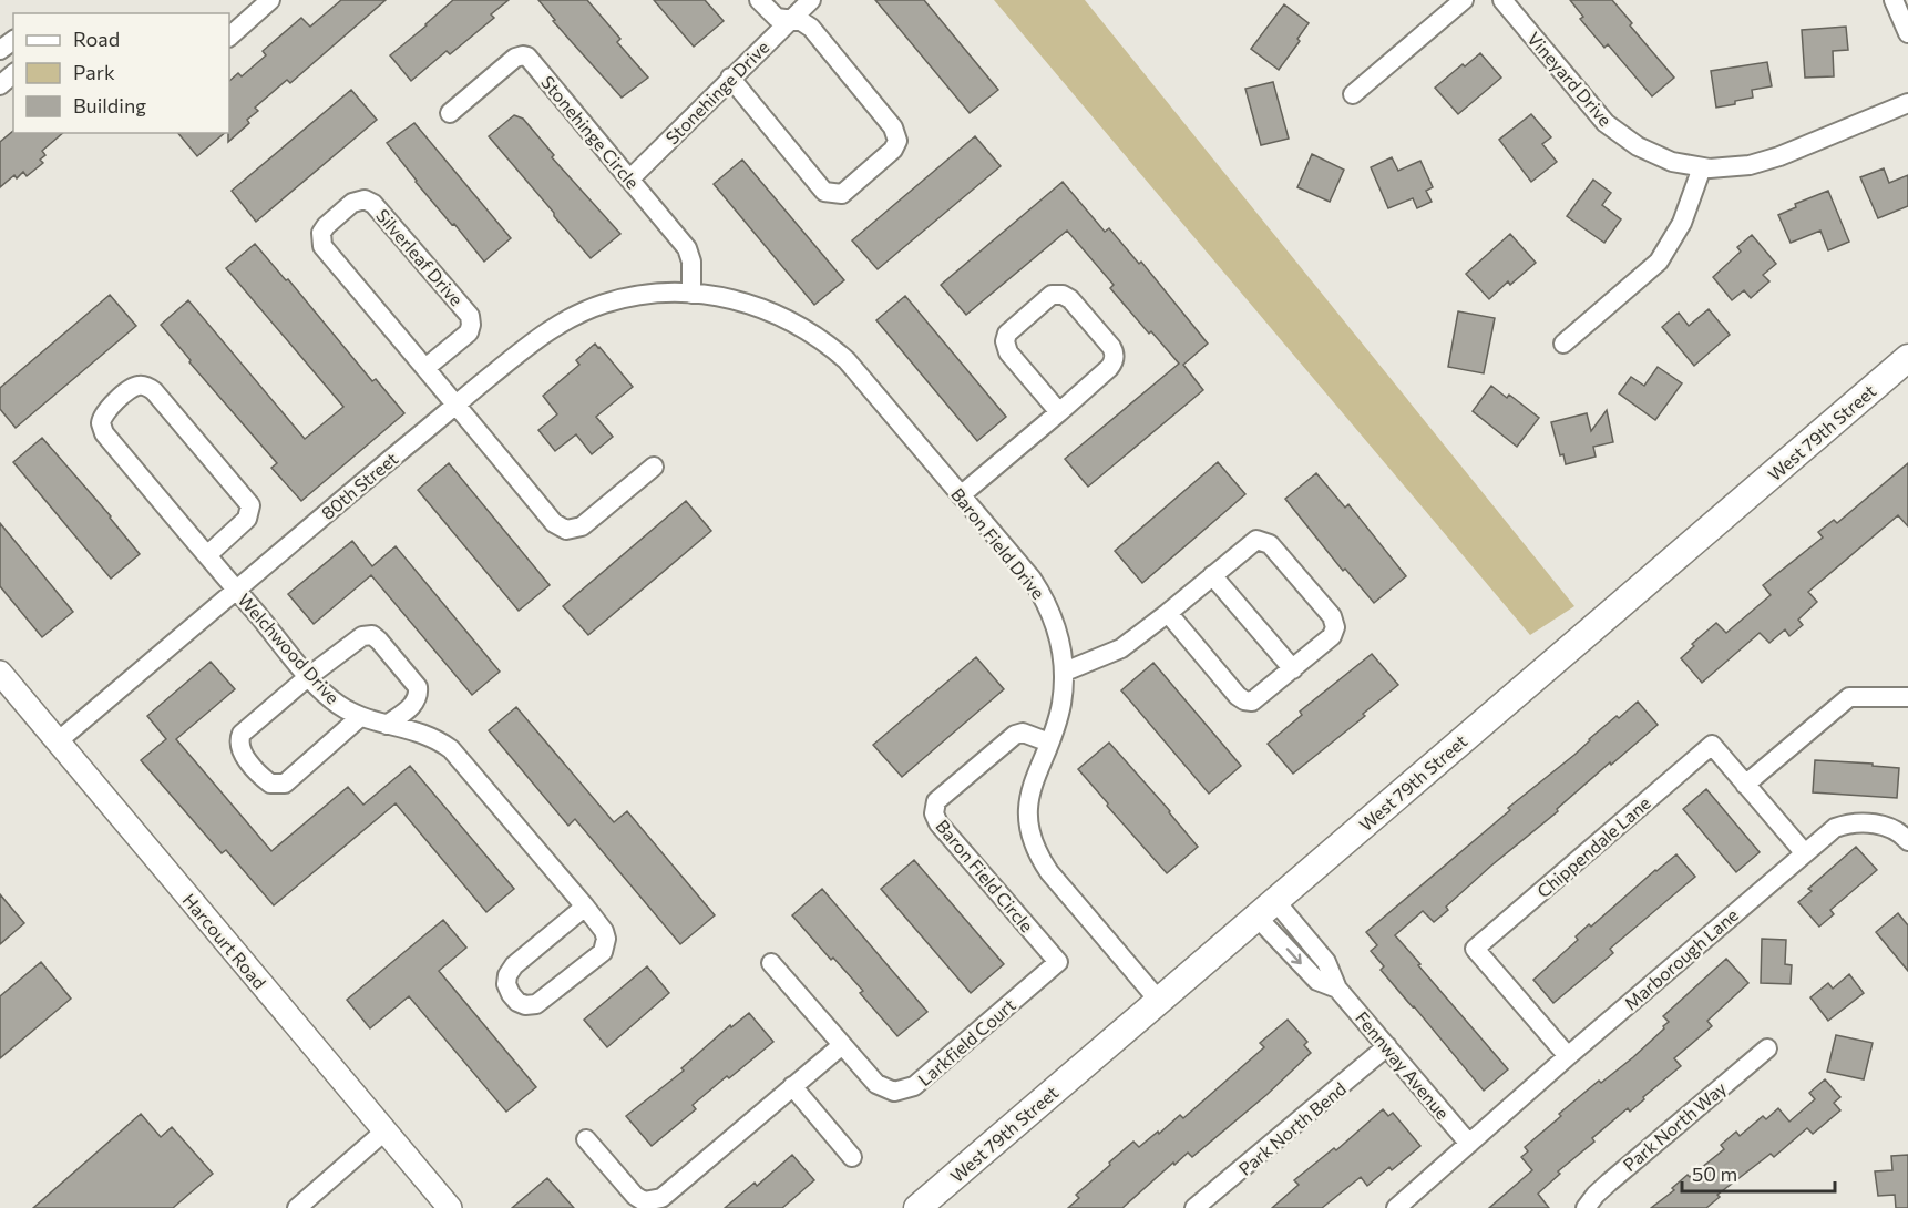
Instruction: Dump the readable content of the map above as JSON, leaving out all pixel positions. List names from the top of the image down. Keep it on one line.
{"streets":{"main road":["West 79th Street"],"street":["Vineyard Drive","Stonehinge Drive","Stonehinge Circle","Silverleaf Drive","80th Street","Baron Field Drive","Welchwood Drive","Chippendale Lane","Baron Field Circle","Harcourt Road","Marborough Lane","Larkfield Court","Fennway Avenue","Park North Way","Park North Bend"]},"crossings":[["Stonehinge Drive","Stonehinge Circle"],["Stonehinge Circle","80th Street"],["Stonehinge Circle","Baron Field Drive"],["Silverleaf Drive","80th Street"],["West 79th Street","Baron Field Drive"],["West 79th Street","Fennway Avenue"],["80th Street","Baron Field Drive"],["80th Street","Welchwood Drive"],["80th Street","Harcourt Road"],["Baron Field Drive","Baron Field Circle"],["Chippendale Lane","Marborough Lane"],["Baron Field Circle","Larkfield Court"],["Marborough Lane","Fennway Avenue"],["Fennway Avenue","Park North Bend"]],"legend":["Road","Park","Building"],"scale_bar":"50 m"}
